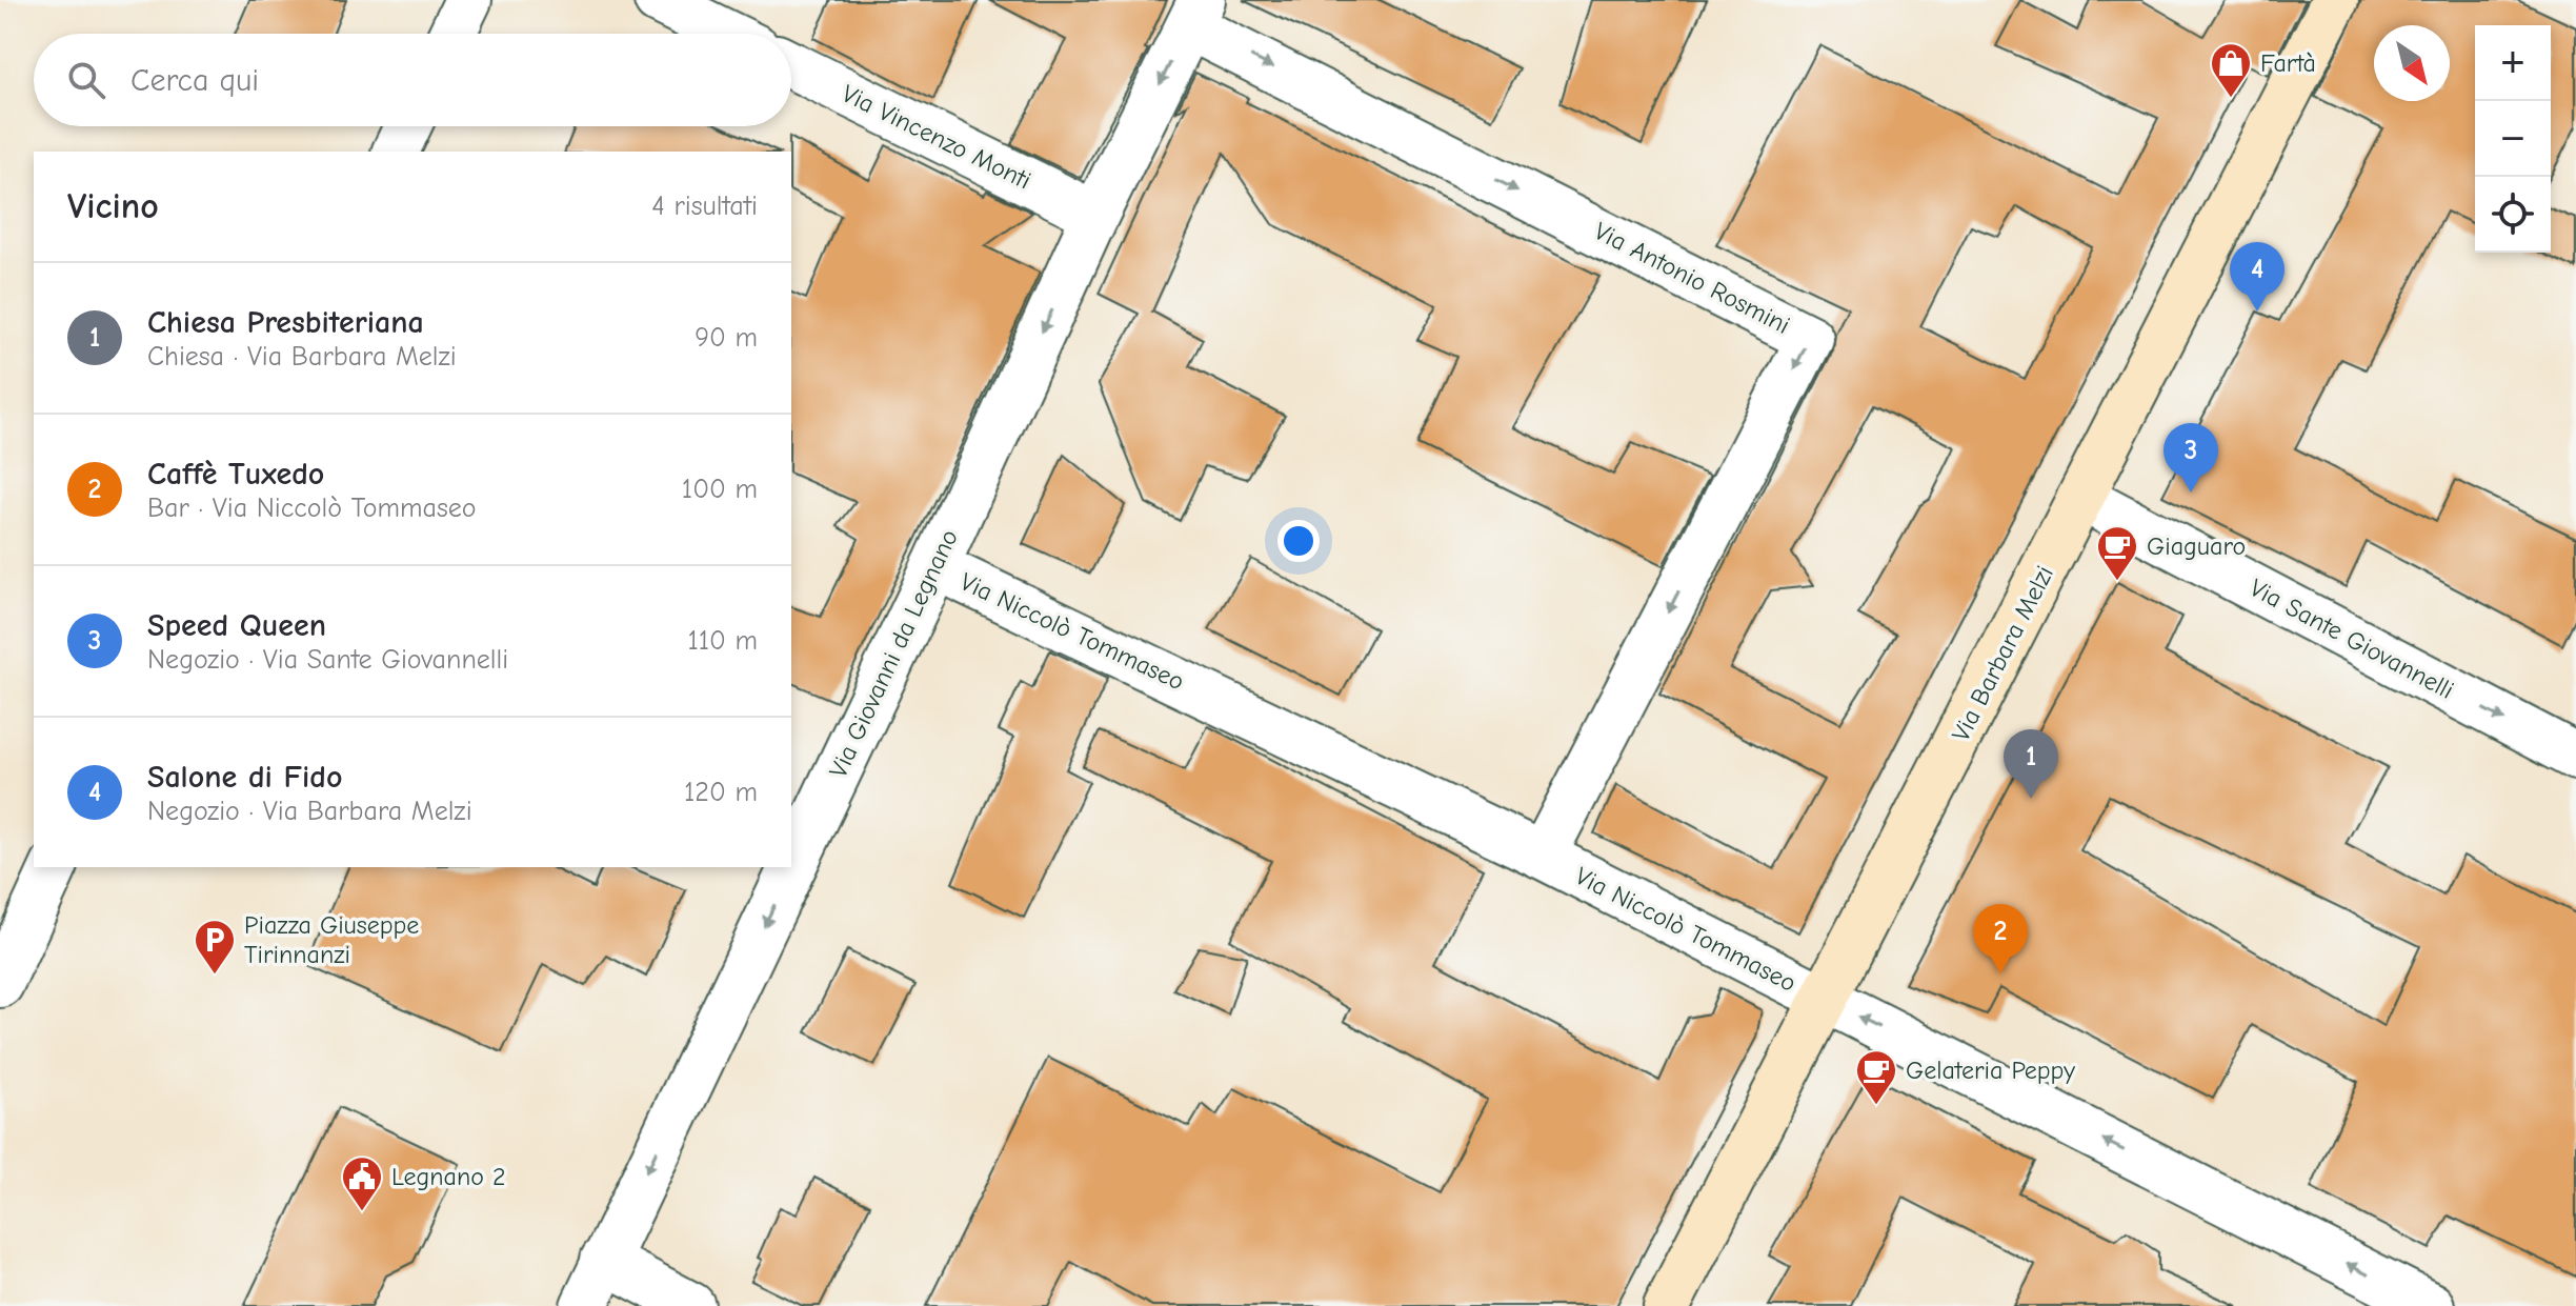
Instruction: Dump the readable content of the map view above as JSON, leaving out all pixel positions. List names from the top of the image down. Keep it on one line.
{"streets":{"street":["Via Vincenzo Monti","Via Antonio Rosmini","Via Niccolò Tommaseo","Via Sante Giovannelli","Via Giovanni da Legnano","Via Barbara Melzi"]},"crossings":[["Via Vincenzo Monti","Via Giovanni da Legnano"],["Via Antonio Rosmini","Via Niccolò Tommaseo"],["Via Antonio Rosmini","Via Giovanni da Legnano"],["Via Niccolò Tommaseo","Via Giovanni da Legnano"],["Via Niccolò Tommaseo","Via Barbara Melzi"],["Via Sante Giovannelli","Via Barbara Melzi"]],"one_way":["Via Niccolò Tommaseo","Via Sante Giovannelli","Via Giovanni da Legnano"],"places":{"shop":["Fartà"],"cafe":["Giaguaro","Gelateria Peppy"],"parking":["Piazza Giuseppe Tirinnanzi"],"public building":["Legnano 2"]},"north":"bottom right","page":{"map_buttons":["+","−"],"search":"Cerca qui","heading":["Vicino","4 risultati"],"pins":["4","3","1","2"],"list":[{"mark":"1","name":"Chiesa Presbiteriana","note":"Chiesa · Via Barbara Melzi","value":"90 m"},{"mark":"2","name":"Caffè Tuxedo","note":"Bar · Via Niccolò Tommaseo","value":"100 m"},{"mark":"3","name":"Speed Queen","note":"Negozio · Via Sante Giovannelli","value":"110 m"},{"mark":"4","name":"Salone di Fido","note":"Negozio · Via Barbara Melzi","value":"120 m"}]}}
